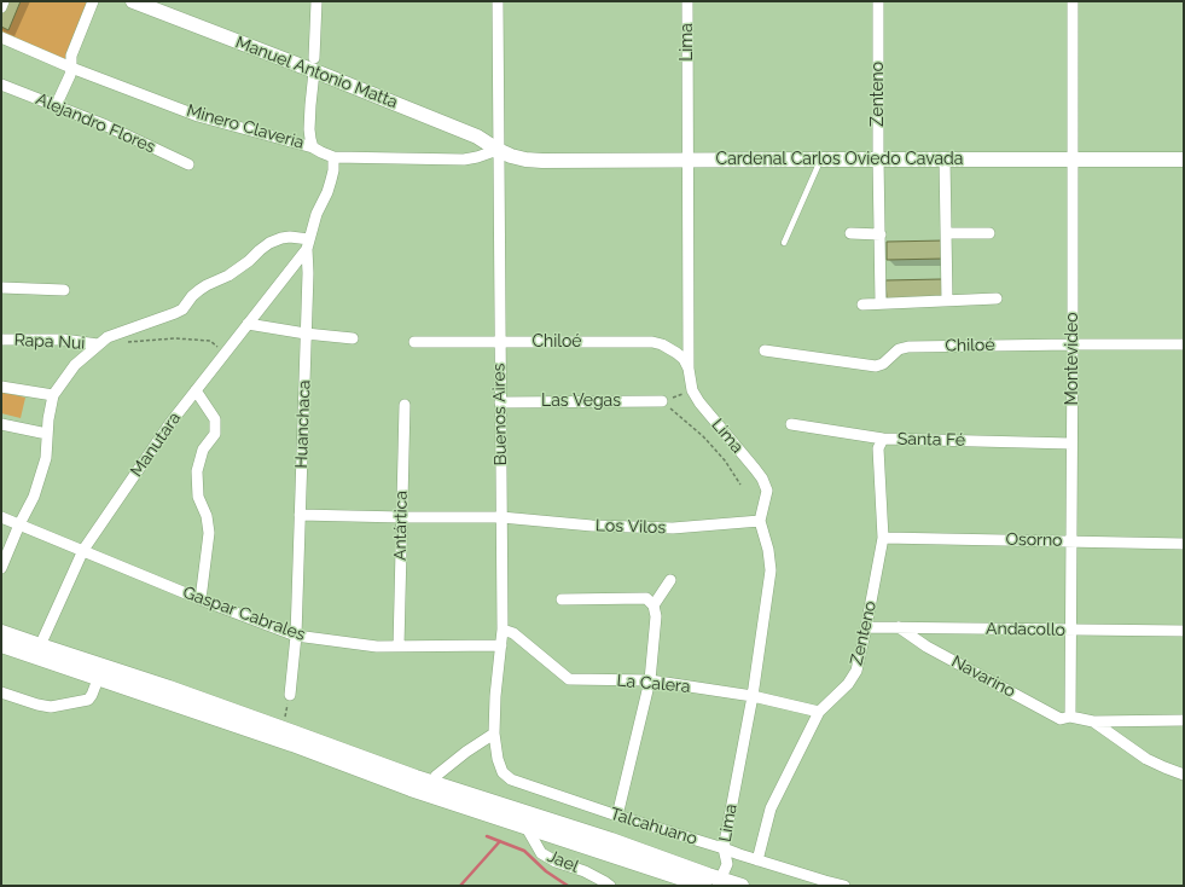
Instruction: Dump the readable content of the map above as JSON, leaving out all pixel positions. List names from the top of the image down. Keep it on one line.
{"streets":{"main road":["Manuel Antonio Matta","Cardenal Carlos Oviedo Cavada"],"street":["Lima","Zenteno","Alejandro Flores","Minero Claveria","Rapa Nui","Chiloé","Montevideo","Las Vegas","Buenos Aires","Huanchaca","Santa Fé","Manutara","Antártica","Los Vilos","Osorno","Gaspar Cabrales","Andacollo","Navarino","La Calera","Talcahuano","Jael"]},"crossings":[["Lima","Cardenal Carlos Oviedo Cavada"],["Lima","Chiloé"],["Lima","Los Vilos"],["Lima","La Calera"],["Lima","Talcahuano"],["Manuel Antonio Matta","Minero Claveria"],["Manuel Antonio Matta","Cardenal Carlos Oviedo Cavada"],["Manuel Antonio Matta","Buenos Aires"],["Zenteno","Cardenal Carlos Oviedo Cavada"],["Zenteno","Santa Fé"],["Zenteno","Osorno"],["Zenteno","Andacollo"],["Zenteno","La Calera"],["Zenteno","Talcahuano"],["Minero Claveria","Cardenal Carlos Oviedo Cavada"],["Minero Claveria","Buenos Aires"],["Minero Claveria","Huanchaca"],["Cardenal Carlos Oviedo Cavada","Montevideo"],["Cardenal Carlos Oviedo Cavada","Buenos Aires"],["Chiloé","Montevideo"],["Chiloé","Buenos Aires"],["Montevideo","Santa Fé"],["Montevideo","Osorno"],["Montevideo","Andacollo"],["Montevideo","Navarino"],["Las Vegas","Buenos Aires"],["Buenos Aires","Los Vilos"],["Buenos Aires","Gaspar Cabrales"],["Buenos Aires","La Calera"],["Buenos Aires","Talcahuano"],["Huanchaca","Manutara"],["Huanchaca","Los Vilos"],["Huanchaca","Gaspar Cabrales"],["Manutara","Gaspar Cabrales"],["Antártica","Los Vilos"],["Antártica","Gaspar Cabrales"],["Andacollo","Navarino"]]}
